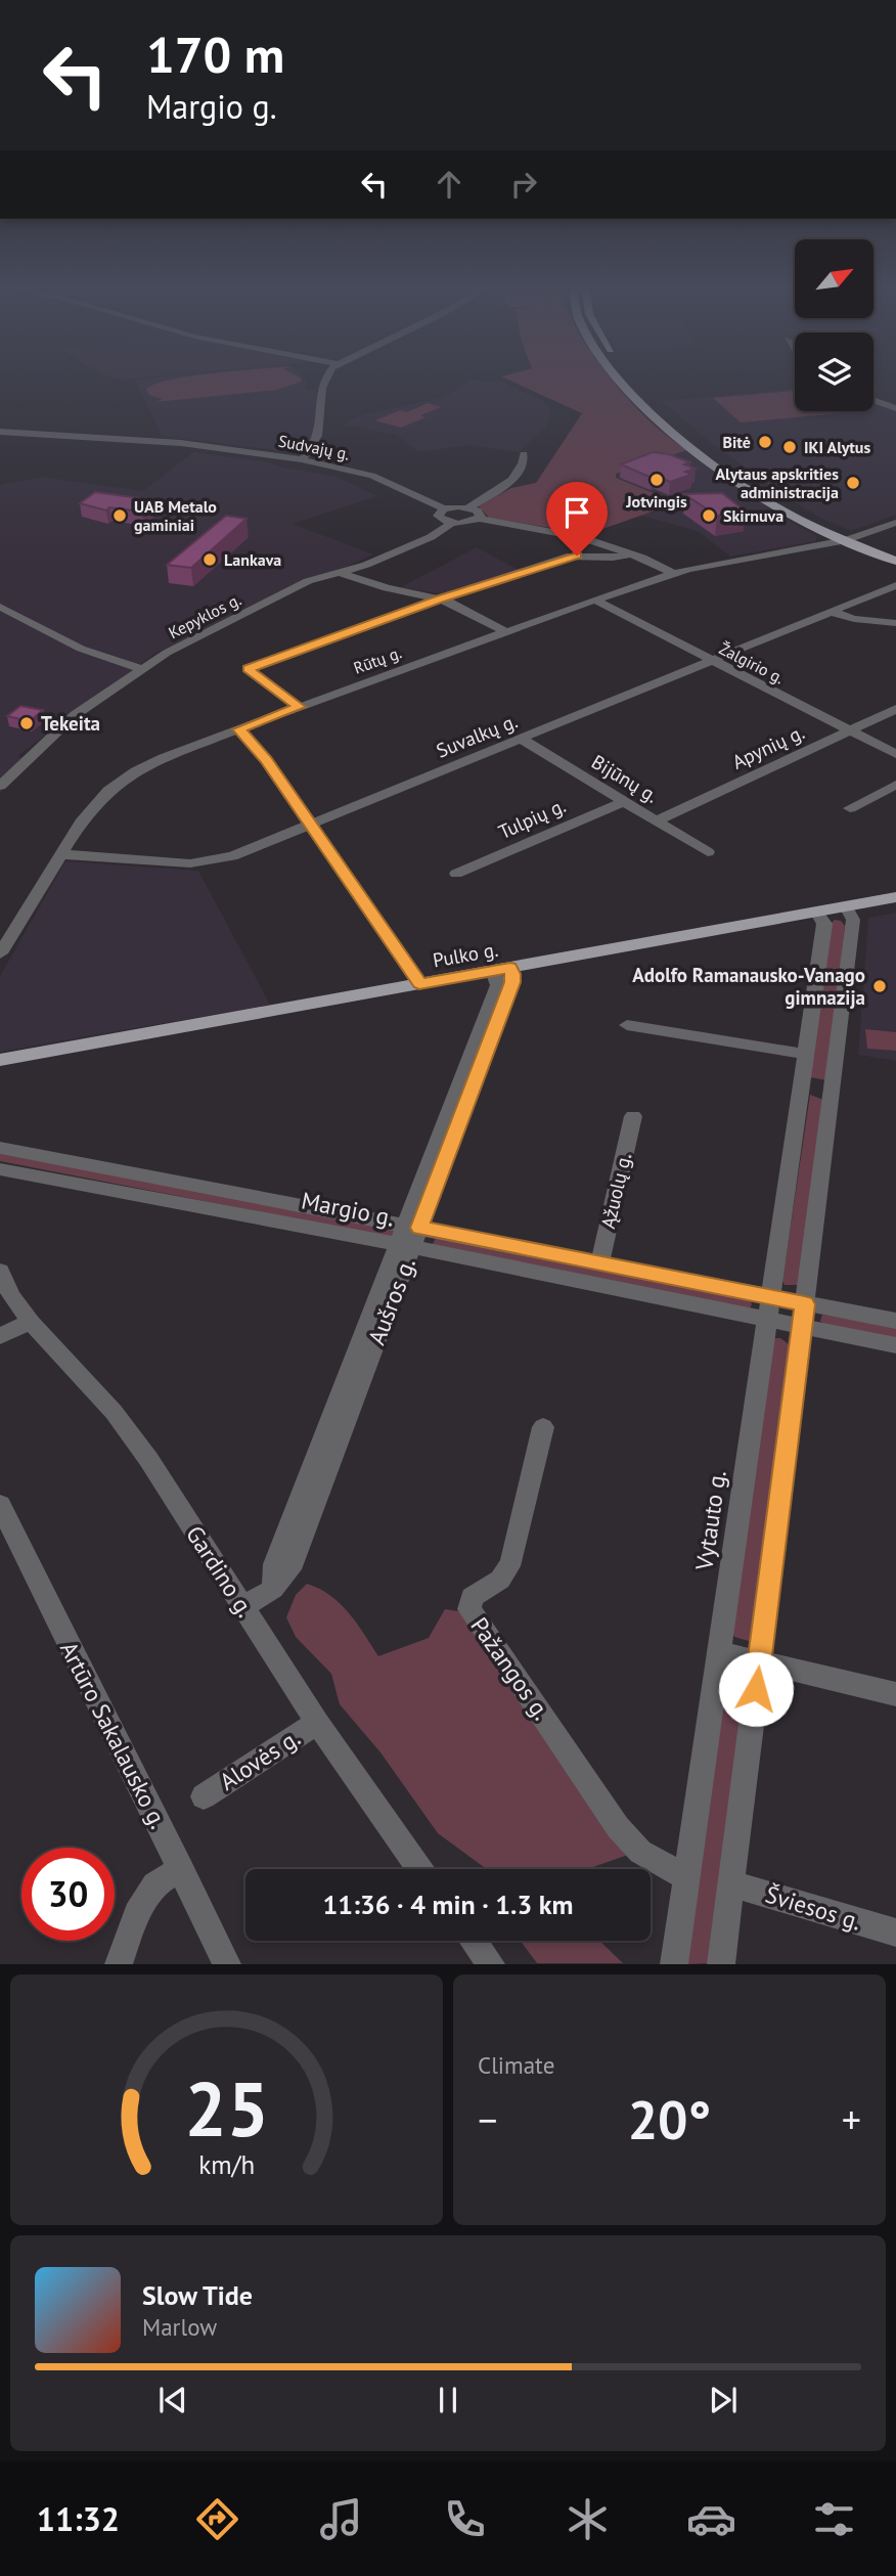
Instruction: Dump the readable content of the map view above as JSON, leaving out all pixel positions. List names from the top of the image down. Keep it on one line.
{"streets":{"main road":["Pulko g."],"street":["Sudvajų g.","Kepyklos g.","Rūtų g.","Žalgirio g.","Suvalkų g.","Apynių g.","Bijūnų g.","Tulpių g.","Ąžuolų g.","Margio g.","Aušros g.","Vytauto g.","Gardino g.","Pažangos g.","Artūro Sakalausko g.","Alovės g.","Šviesos g."]},"crossings":[["Rūtų g.","Žalgirio g."],["Rūtų g.","Suvalkų g."],["Žalgirio g.","Suvalkų g."],["Žalgirio g.","Apynių g."],["Suvalkų g.","Bijūnų g."],["Apynių g.","Bijūnų g."],["Bijūnų g.","Tulpių g."],["Pulko g.","Aušros g."],["Pulko g.","Vytauto g."],["Ąžuolų g.","Margio g."],["Margio g.","Aušros g."],["Margio g.","Vytauto g."],["Aušros g.","Gardino g."],["Vytauto g.","Pažangos g."],["Gardino g.","Alovės g."]],"places":["Bitė","IKI Alytus","Jotvingis","Alytaus apskrities administracija","UAB Metalo gaminiai","Skirnuva","Lankava","Tekeita","Adolfo Ramanausko-Vanago gimnazija"],"north":"top right","page":{"turn":["170 m","Margio g."],"limit":"30","trip":"11:36 · 4 min · 1.3 km","tile":"Climate","heat":["−","20°","+"],"song":["Slow Tide","Marlow"],"tabs":"11:32","gauge":["25","km/h"]}}
